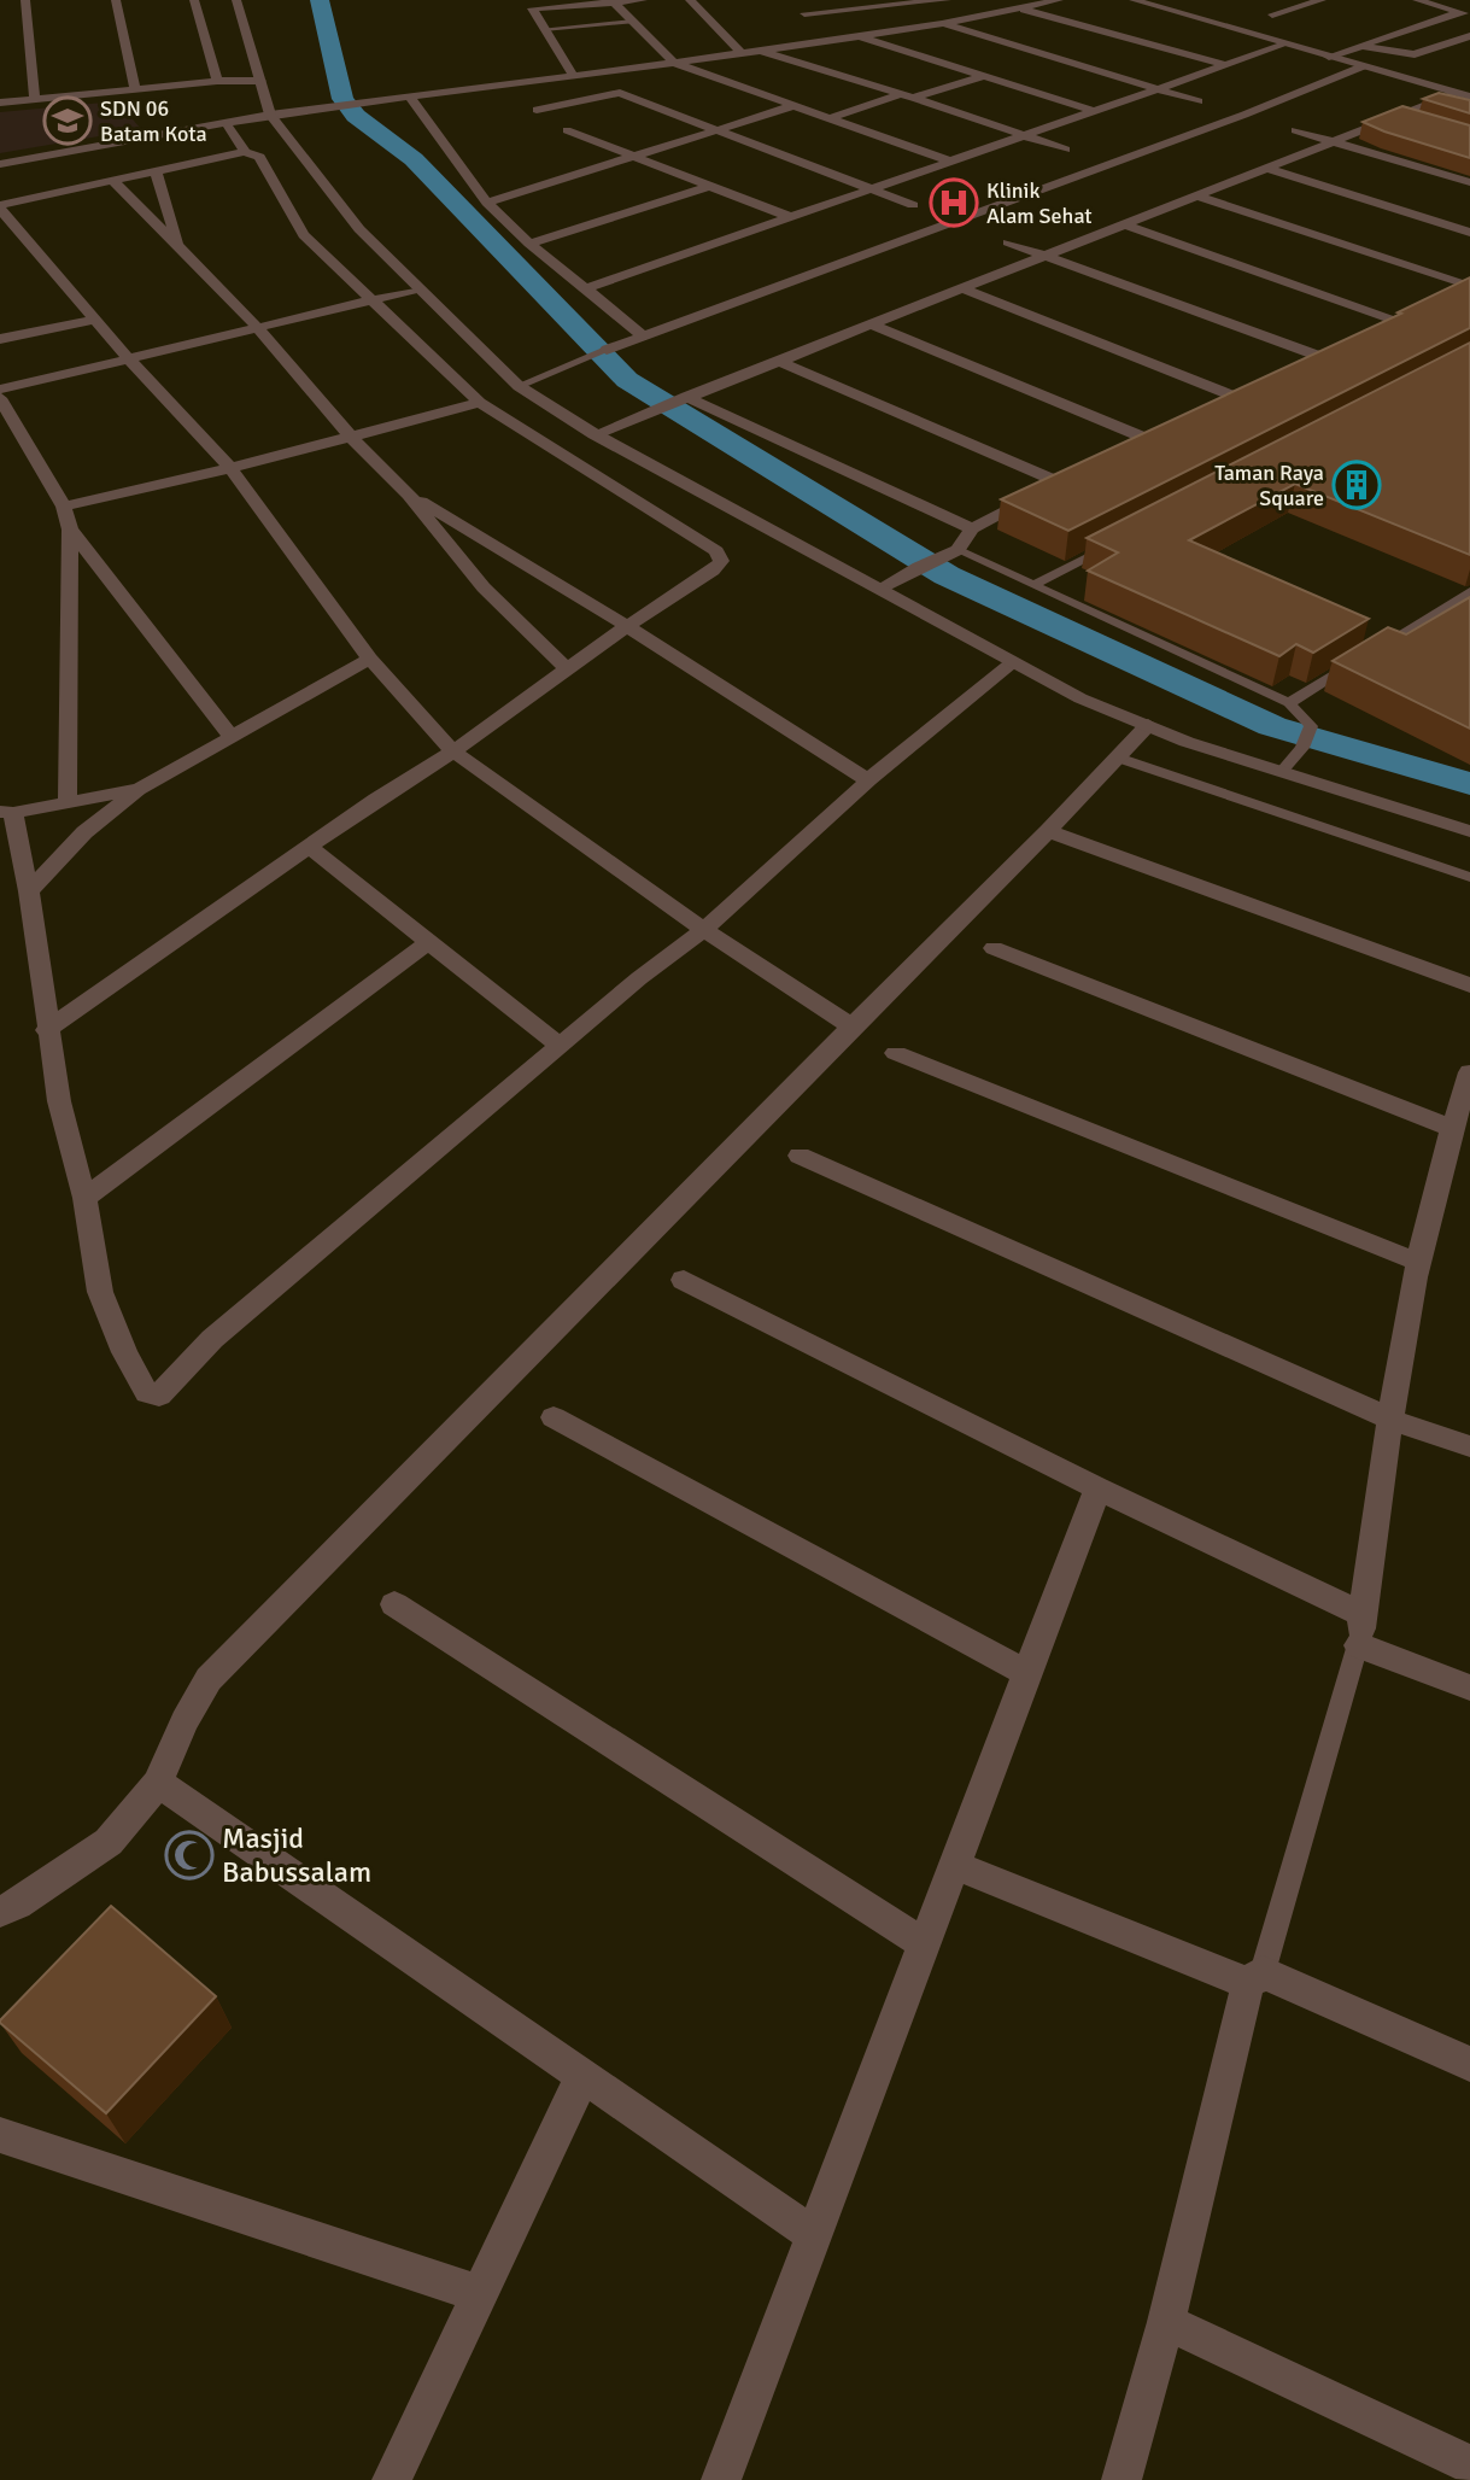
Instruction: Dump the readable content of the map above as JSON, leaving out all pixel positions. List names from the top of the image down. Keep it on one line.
{"places":{"school or university":["SDN 06 Batam Kota"],"hospital":["Klinik Alam Sehat"],"building":["Taman Raya Square"],"mosque":["Masjid Babussalam"]}}
